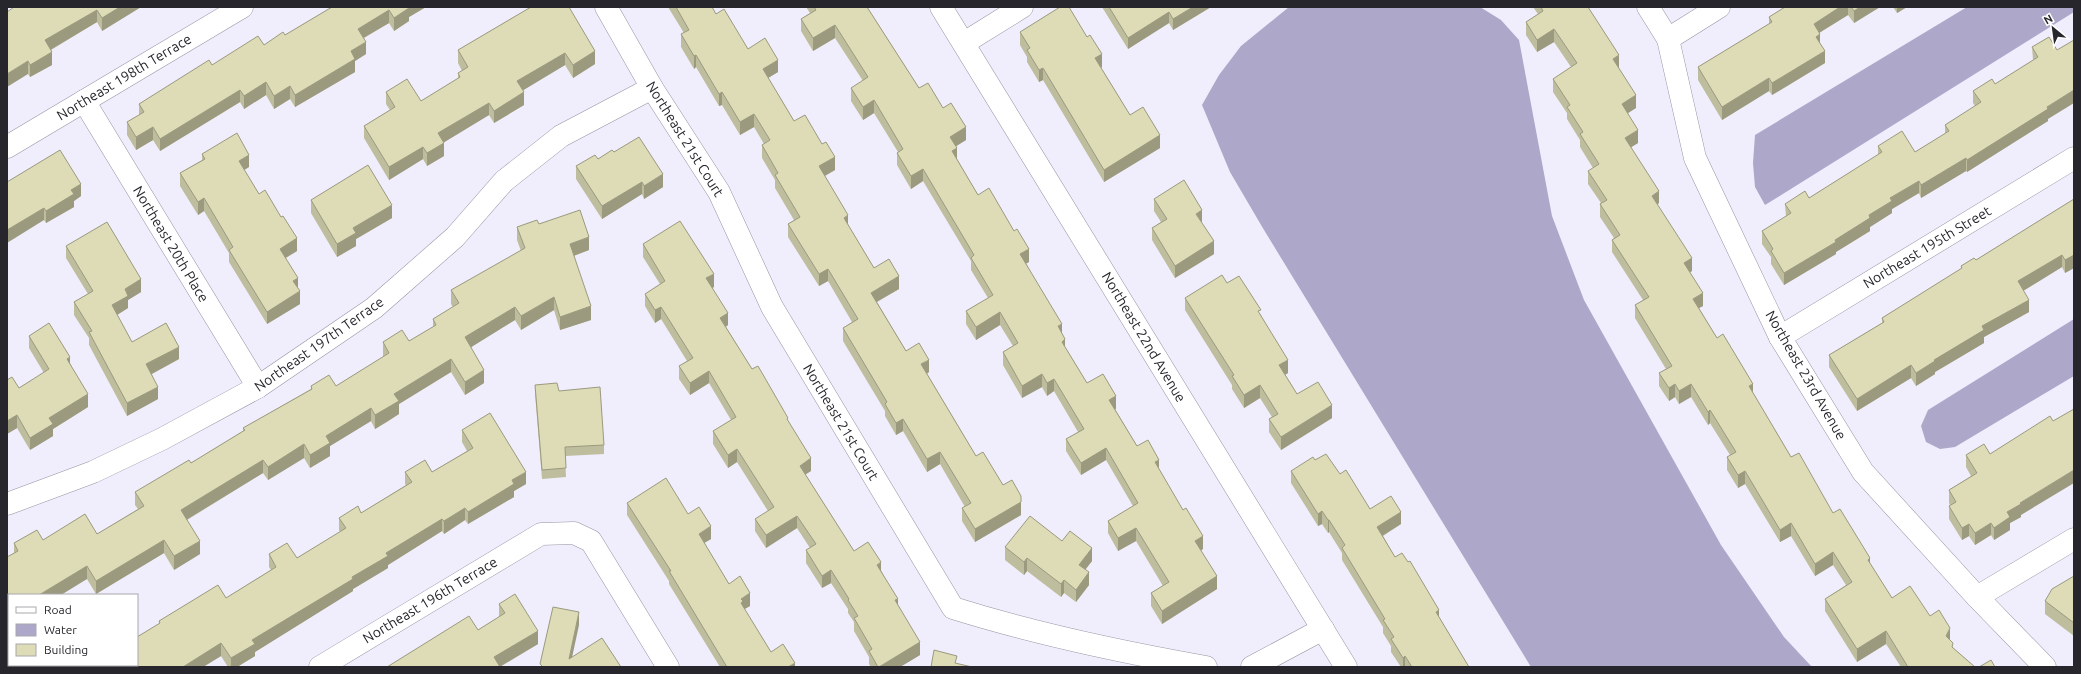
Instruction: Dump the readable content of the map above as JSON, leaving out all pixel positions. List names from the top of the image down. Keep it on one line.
{"streets":{"street":["Northeast 198th Terrace","Northeast 21st Court","Northeast 20th Place","Northeast 195th Street","Northeast 22nd Avenue","Northeast 197th Terrace","Northeast 23rd Avenue","Northeast 196th Terrace"]},"crossings":[["Northeast 198th Terrace","Northeast 20th Place"],["Northeast 21st Court","Northeast 197th Terrace"],["Northeast 20th Place","Northeast 197th Terrace"],["Northeast 195th Street","Northeast 23rd Avenue"]],"legend":["Road","Water","Building"],"north":"top left"}
